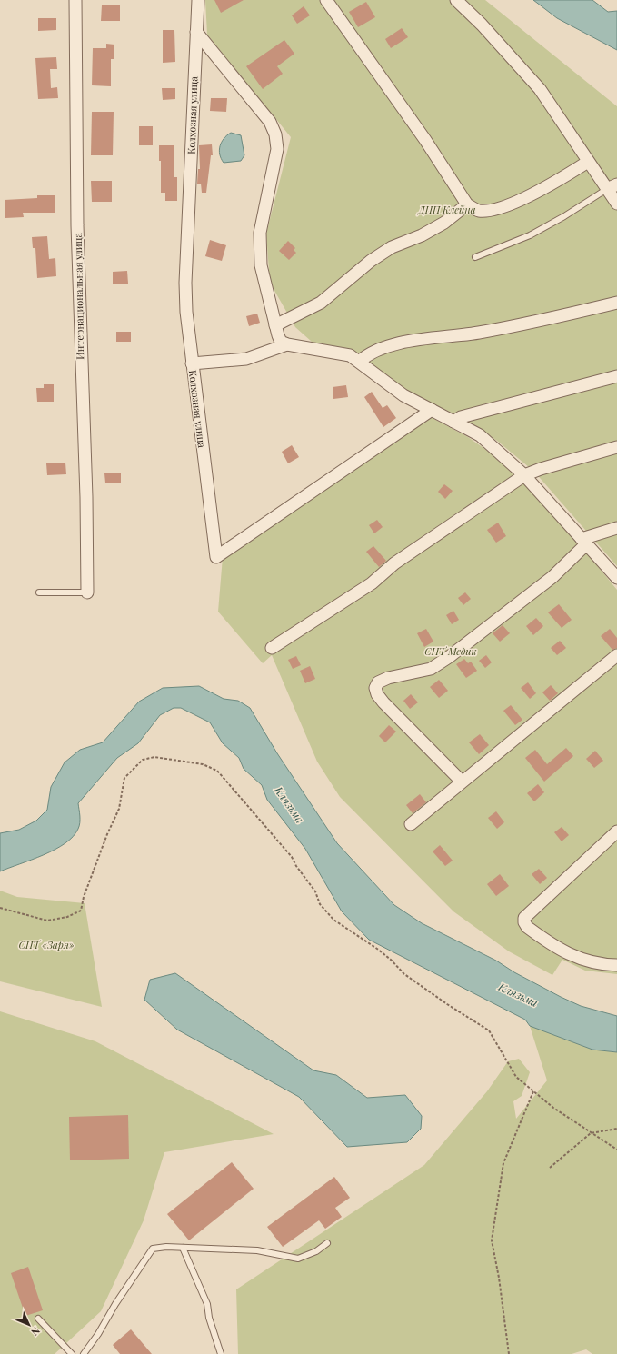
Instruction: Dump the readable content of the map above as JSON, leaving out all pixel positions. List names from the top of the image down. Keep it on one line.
{"streets":{"street":["Колхозная улица","Интернациональная улица"]},"water":["Клязьма"],"parks":["ДНП Клейна","СНТ Медик","СНТ «Заря»"],"north":"bottom right"}
